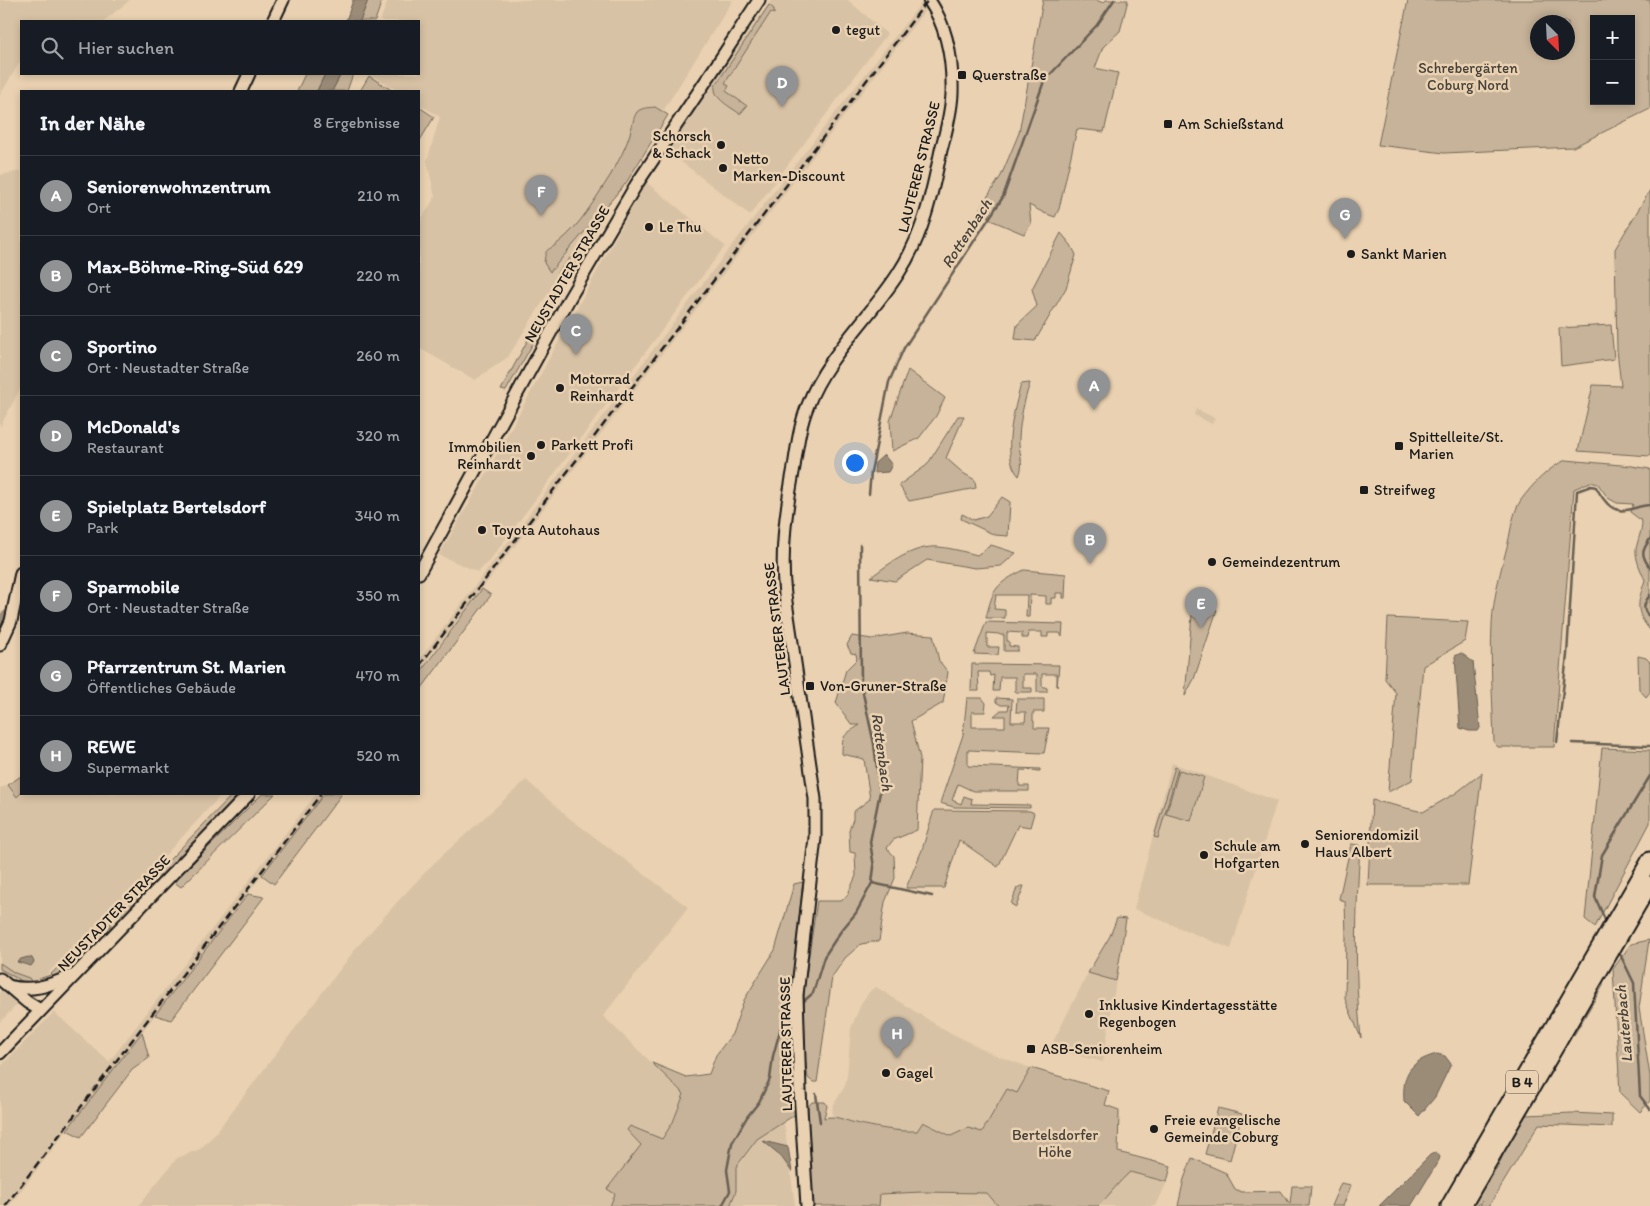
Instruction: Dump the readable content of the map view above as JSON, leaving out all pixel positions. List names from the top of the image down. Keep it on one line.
{"streets":{"highway":["B 4"],"street":["LAUTERER STRASSE","NEUSTADTER STRASSE"]},"water":["Rottenbach","Lauterbach"],"parks":["Schrebergärten Coburg Nord","Bertelsdorfer Höhe"],"places":{"other":["tegut","Schorsch & Schack","Netto Marken-Discount","Le Thu","Sankt Marien","Motorrad Reinhardt","Parkett Profi","Immobilien Reinhardt","Toyota Autohaus","Gemeindezentrum","Seniorendomizil Haus Albert","Schule am Hofgarten","Inklusive Kindertagesstätte Regenbogen","Gagel","Freie evangelische Gemeinde Coburg"],"transit":["Querstraße","Am Schießstand","Spittelleite/St. Marien","Streifweg","Von-Gruner-Straße","ASB-Seniorenheim"]},"north":"bottom right","page":{"map_buttons":["+","−"],"search":"Hier suchen","pins":["D","F","G","C","A","B","E","H"],"heading":["In der Nähe","8 Ergebnisse"],"list":[{"mark":"A","name":"Seniorenwohnzentrum","note":"Ort","value":"210 m"},{"mark":"B","name":"Max-Böhme-Ring-Süd 629","note":"Ort","value":"220 m"},{"mark":"C","name":"Sportino","note":"Ort · Neustadter Straße","value":"260 m"},{"mark":"D","name":"McDonald's","note":"Restaurant","value":"320 m"},{"mark":"E","name":"Spielplatz Bertelsdorf","note":"Park","value":"340 m"},{"mark":"F","name":"Sparmobile","note":"Ort · Neustadter Straße","value":"350 m"},{"mark":"G","name":"Pfarrzentrum St. Marien","note":"Öffentliches Gebäude","value":"470 m"},{"mark":"H","name":"REWE","note":"Supermarkt","value":"520 m"}]}}
